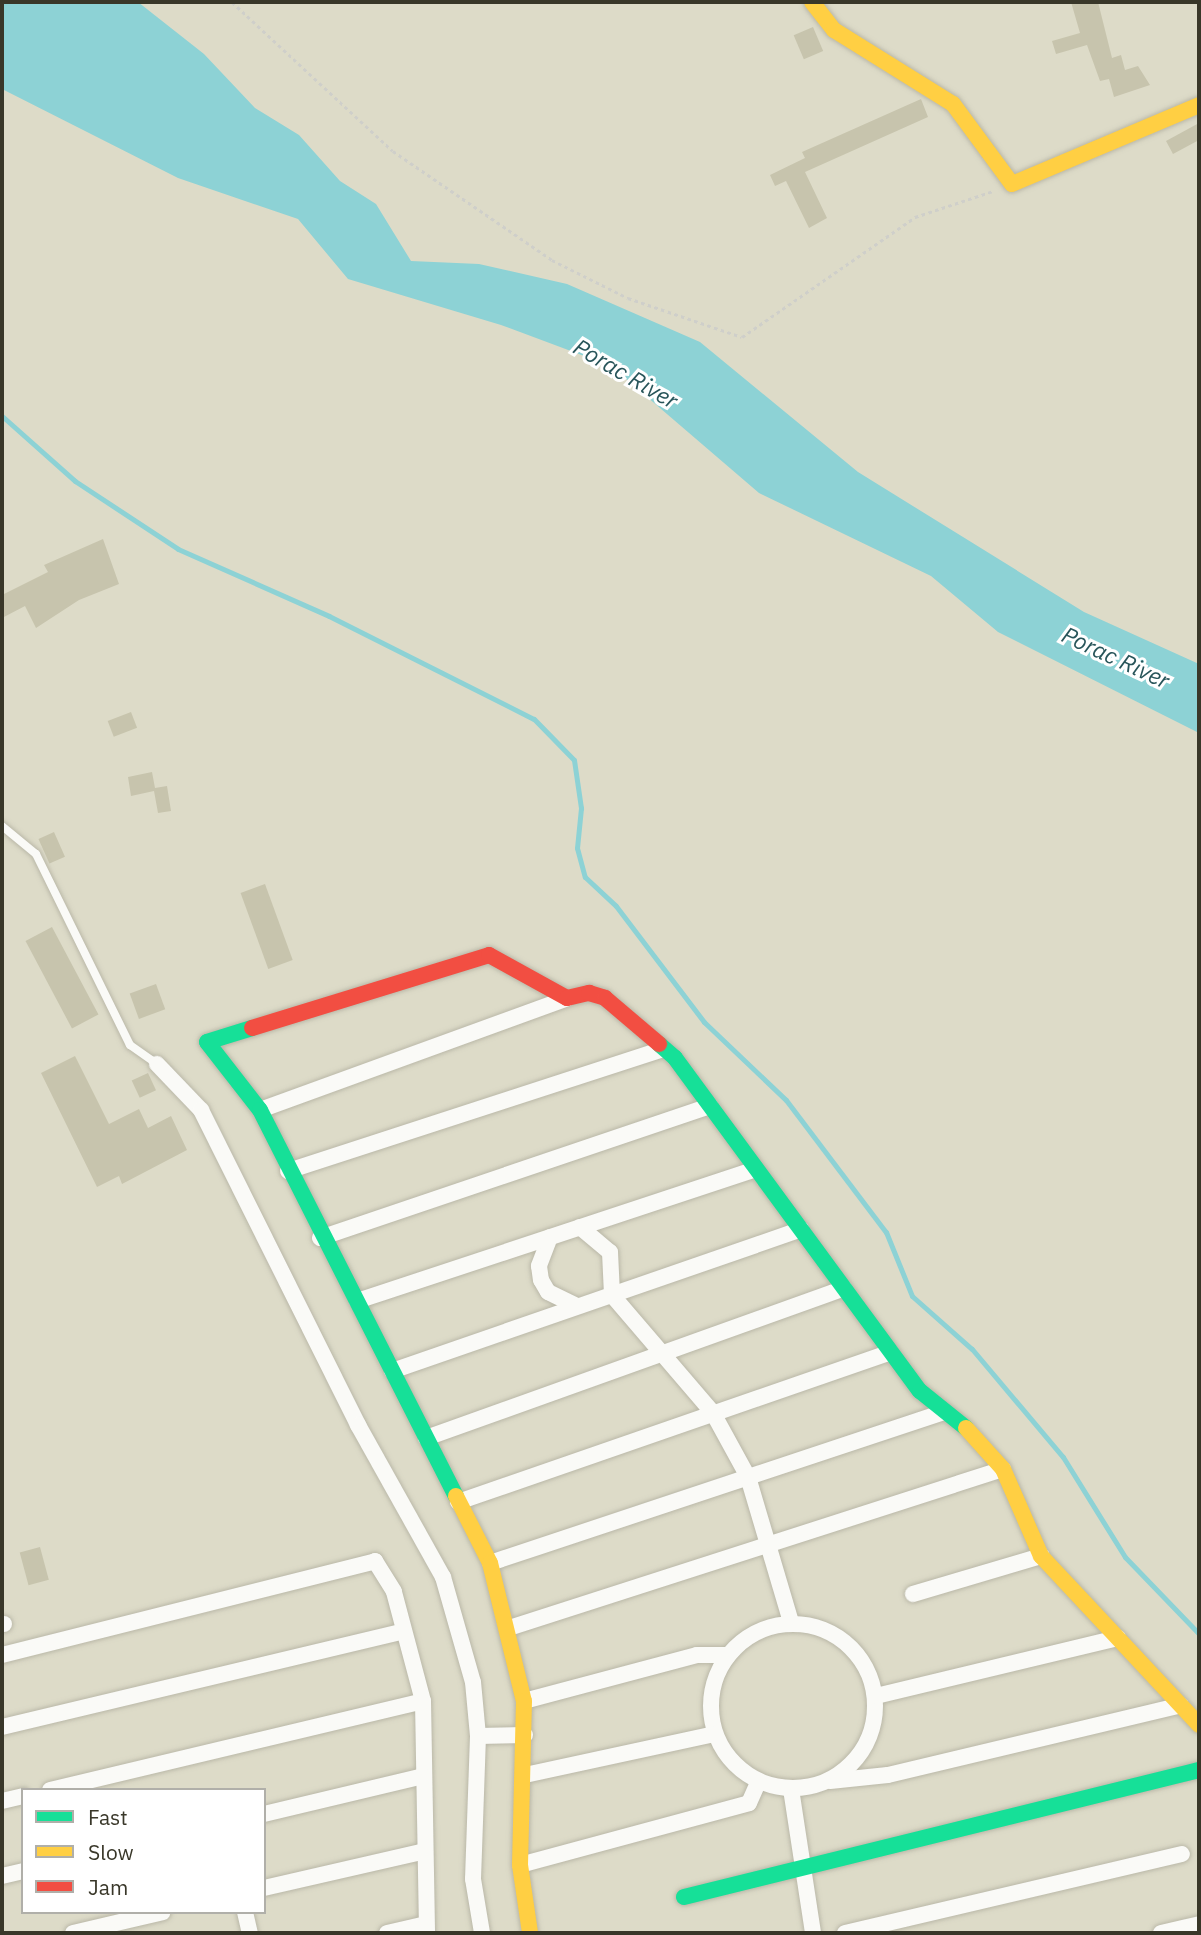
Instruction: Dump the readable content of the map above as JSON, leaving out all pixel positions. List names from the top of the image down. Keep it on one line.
{"water":["Porac River"],"legend":["Fast","Slow","Jam"]}
